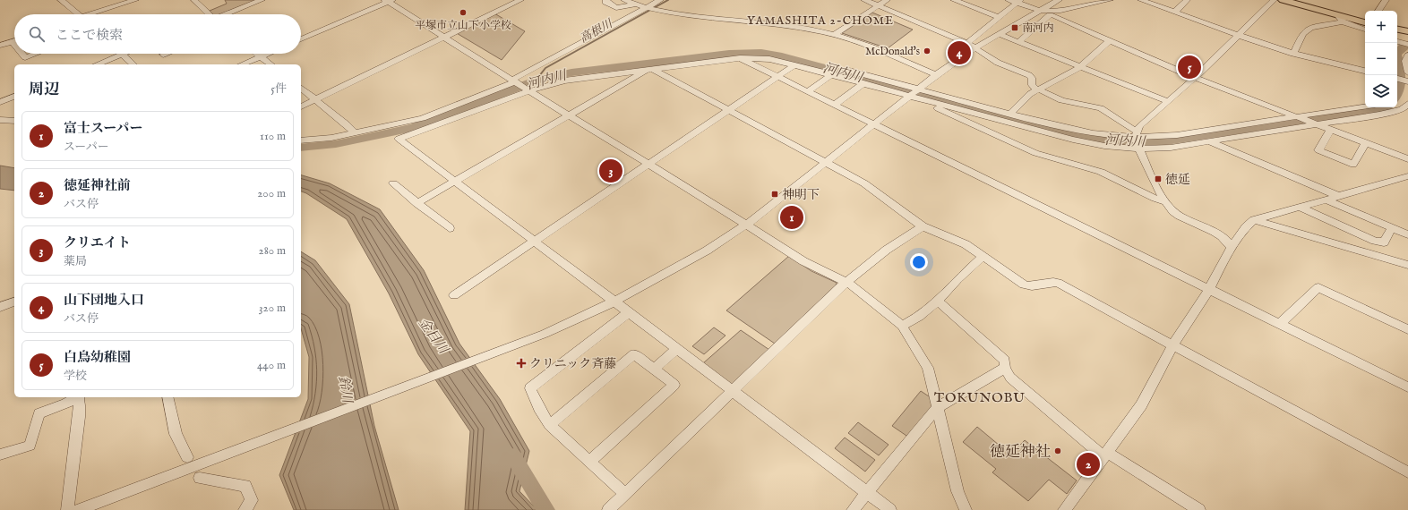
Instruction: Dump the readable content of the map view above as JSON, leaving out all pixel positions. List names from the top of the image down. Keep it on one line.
{"districts":["YAMASHITA 2-CHOME","TOKUNOBU"],"water":["高根川","河内川","金目川","鈴川"],"places":{"other":["平塚市立山下小学校","McDonald's","徳延神社"],"transit":["南河内","徳延","神明下"],"health":["クリニック斉藤"]},"page":{"map_buttons":["+","−"],"search":"ここで検索","pins":["4","5","3","1","2"],"heading":["周辺","5件"],"list":[{"mark":"1","name":"富士スーパー","note":"スーパー","value":"110 m"},{"mark":"2","name":"徳延神社前","note":"バス停","value":"200 m"},{"mark":"3","name":"クリエイト","note":"薬局","value":"280 m"},{"mark":"4","name":"山下団地入口","note":"バス停","value":"320 m"},{"mark":"5","name":"白鳥幼稚園","note":"学校","value":"440 m"}]}}
